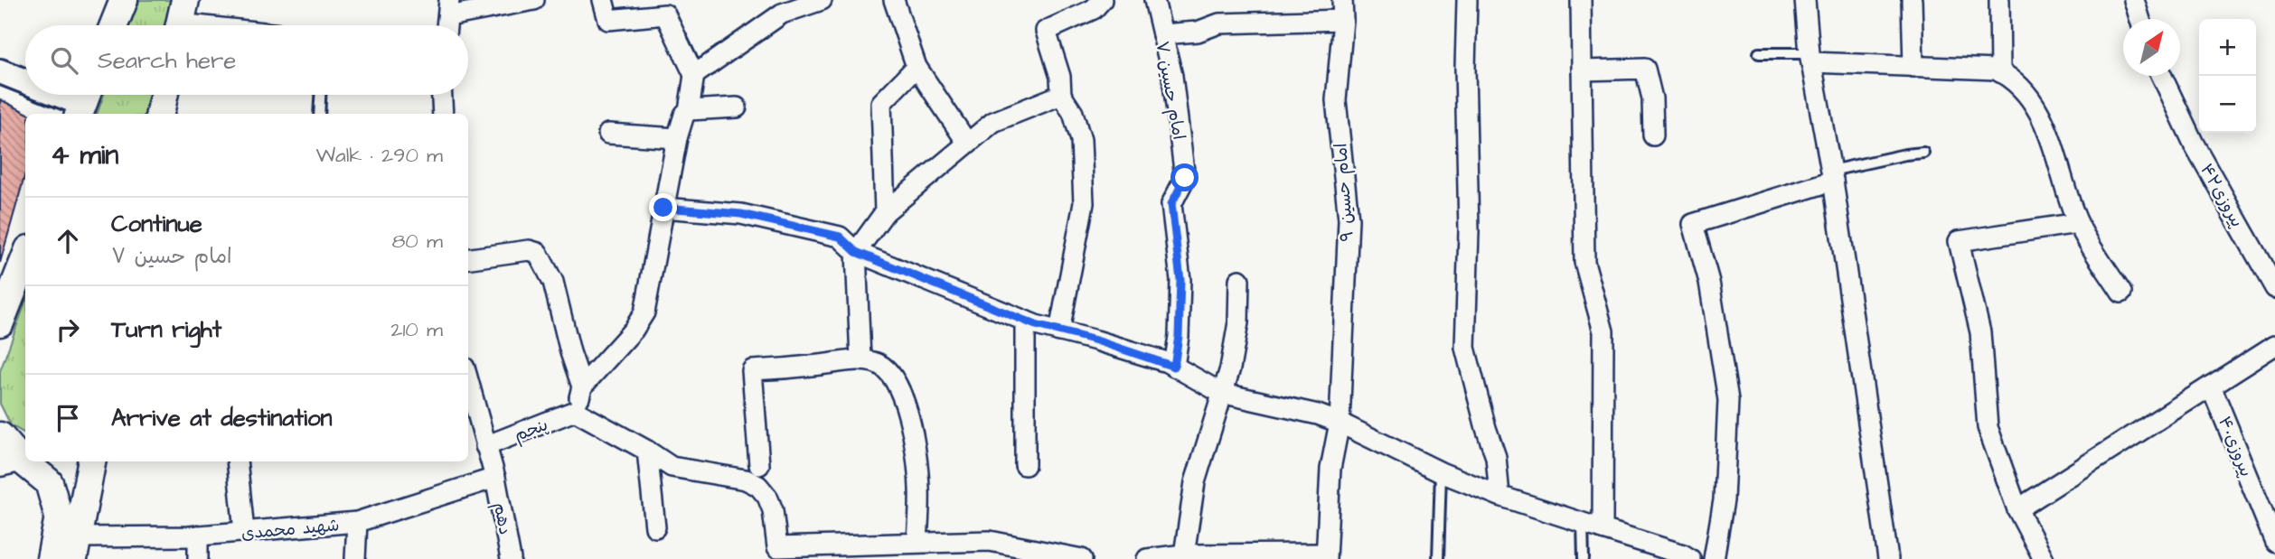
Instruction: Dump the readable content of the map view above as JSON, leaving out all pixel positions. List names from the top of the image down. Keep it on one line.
{"streets":{"street":["امام حسین ۷","امام حسین ۹","پیروزی۴۲","پنجم","پیروزی۴۰","دهم","شهید محمدی"]},"crossings":[["پنجم","دهم"],["دهم","شهید محمدی"]],"north":"top right","page":{"map_buttons":["+","−"],"search":"Search here","heading":["4 min","Walk · 290 m"],"list":[["Continue","امام حسین ۷","80 m"],["Turn right","210 m"],"Arrive at destination"]}}
